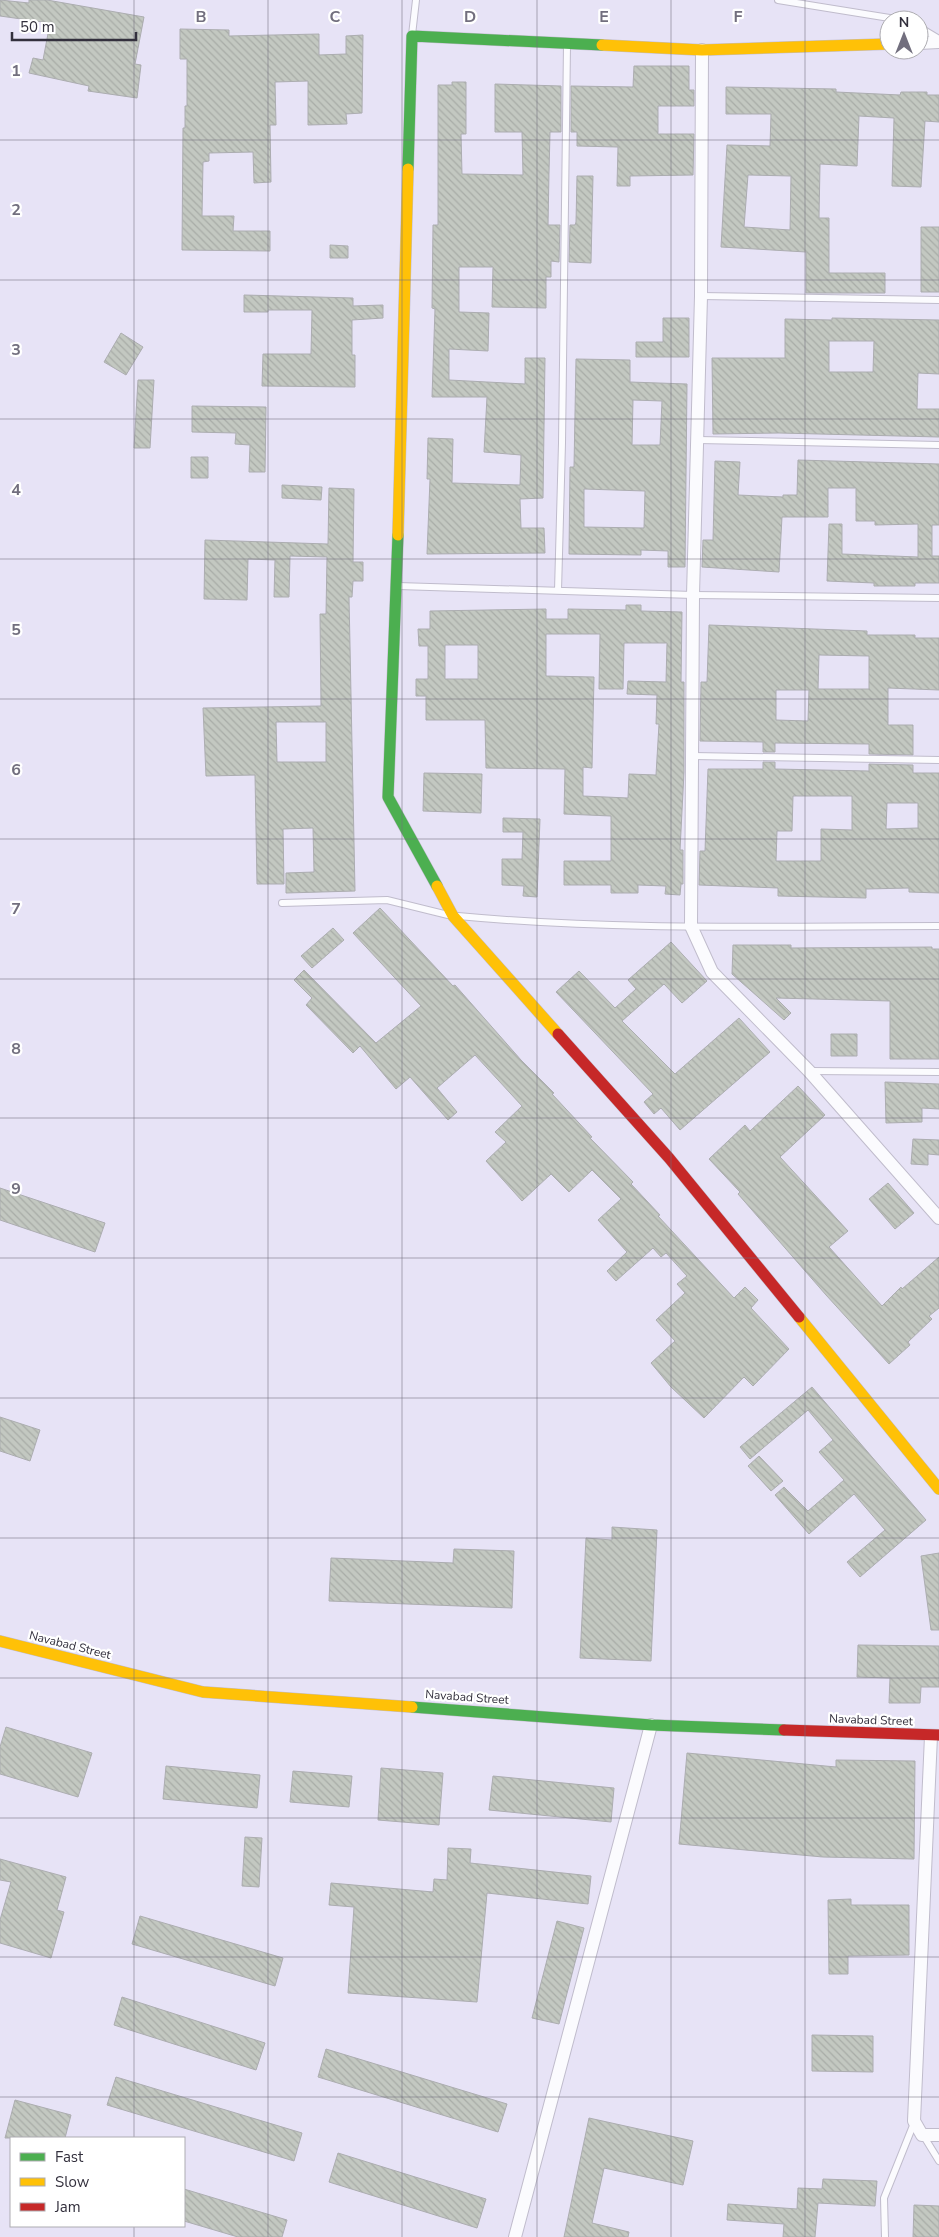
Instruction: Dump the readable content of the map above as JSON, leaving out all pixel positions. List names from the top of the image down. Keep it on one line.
{"streets":{"street":["Navabad Street"]},"legend":["Fast","Slow","Jam"],"scale_bar":"50 m","north":"top","grid":{"columns":["B","C","D","E","F"],"rows":["1","2","3","4","5","6","7","8","9"]}}
